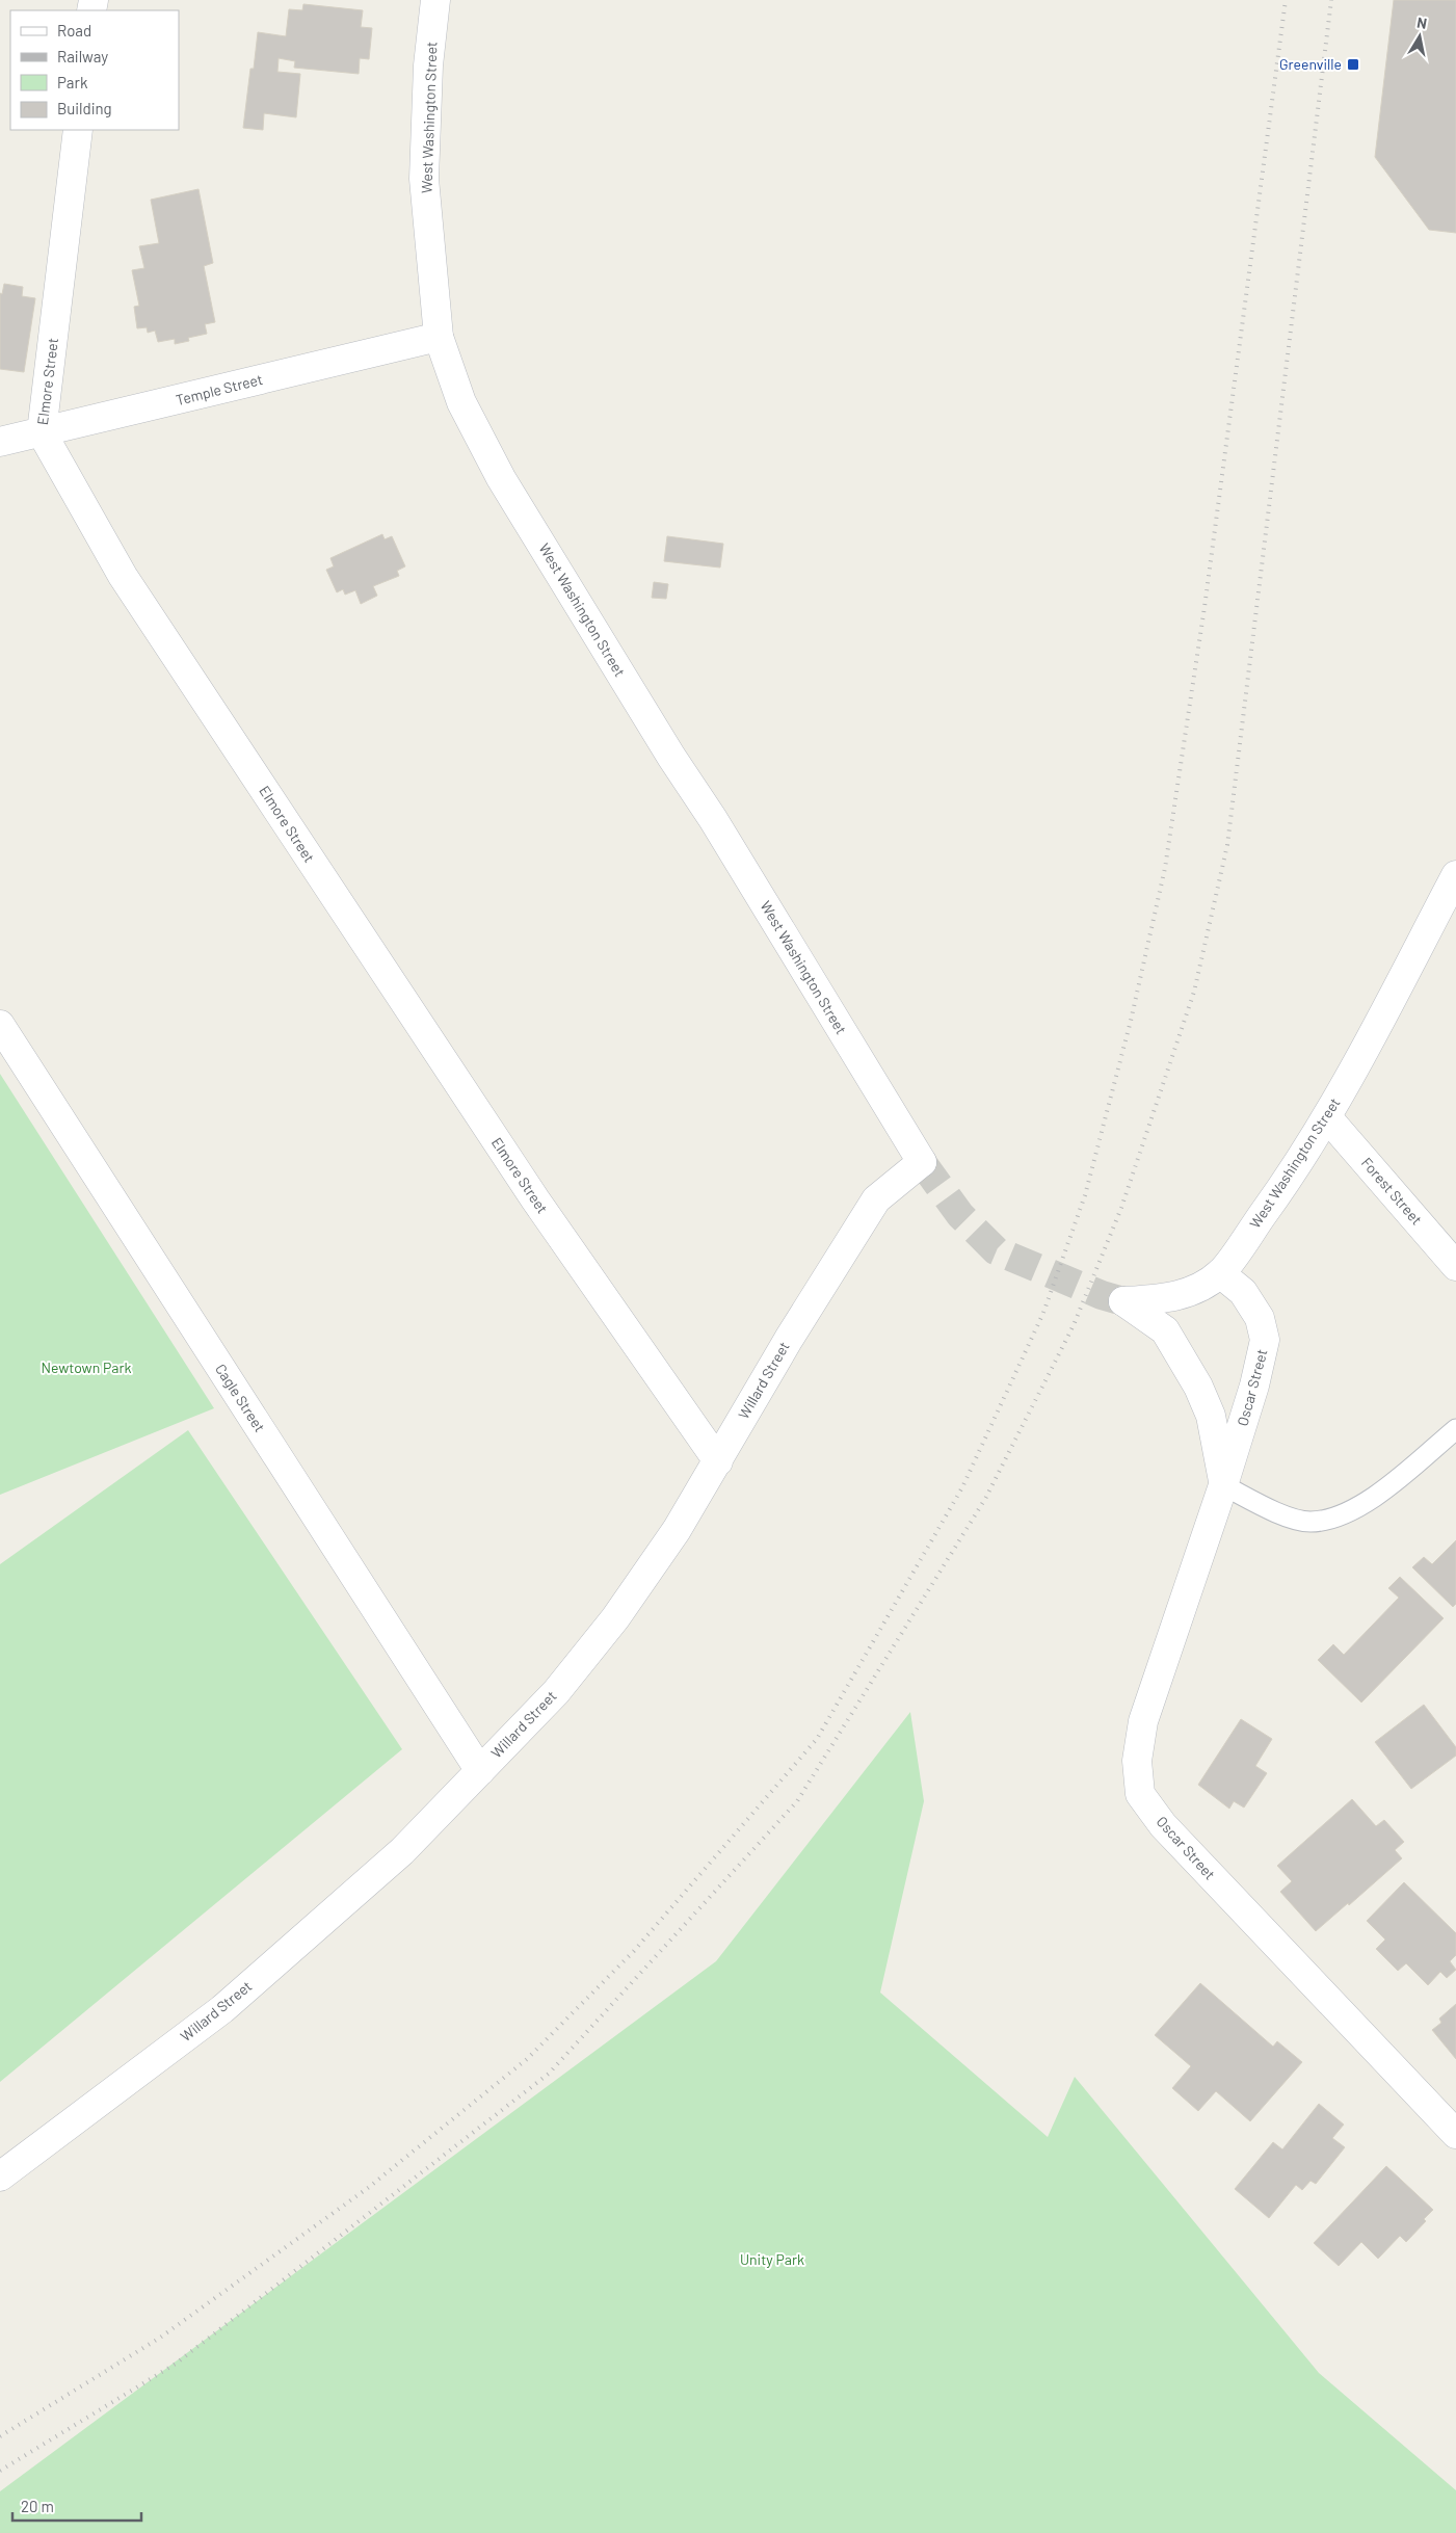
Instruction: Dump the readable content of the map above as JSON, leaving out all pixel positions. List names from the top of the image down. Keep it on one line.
{"streets":{"street":["West Washington Street","Elmore Street","Temple Street","Forest Street","Willard Street","Oscar Street","Cagle Street"]},"crossings":[["West Washington Street","Temple Street"],["West Washington Street","Forest Street"],["West Washington Street","Willard Street"],["West Washington Street","Oscar Street"],["Elmore Street","Temple Street"],["Elmore Street","Willard Street"],["Willard Street","Cagle Street"]],"parks":["Newtown Park","Unity Park"],"places":{"transit":["Greenville"]},"legend":["Road","Railway","Park","Building"],"scale_bar":"20 m","north":"top"}
